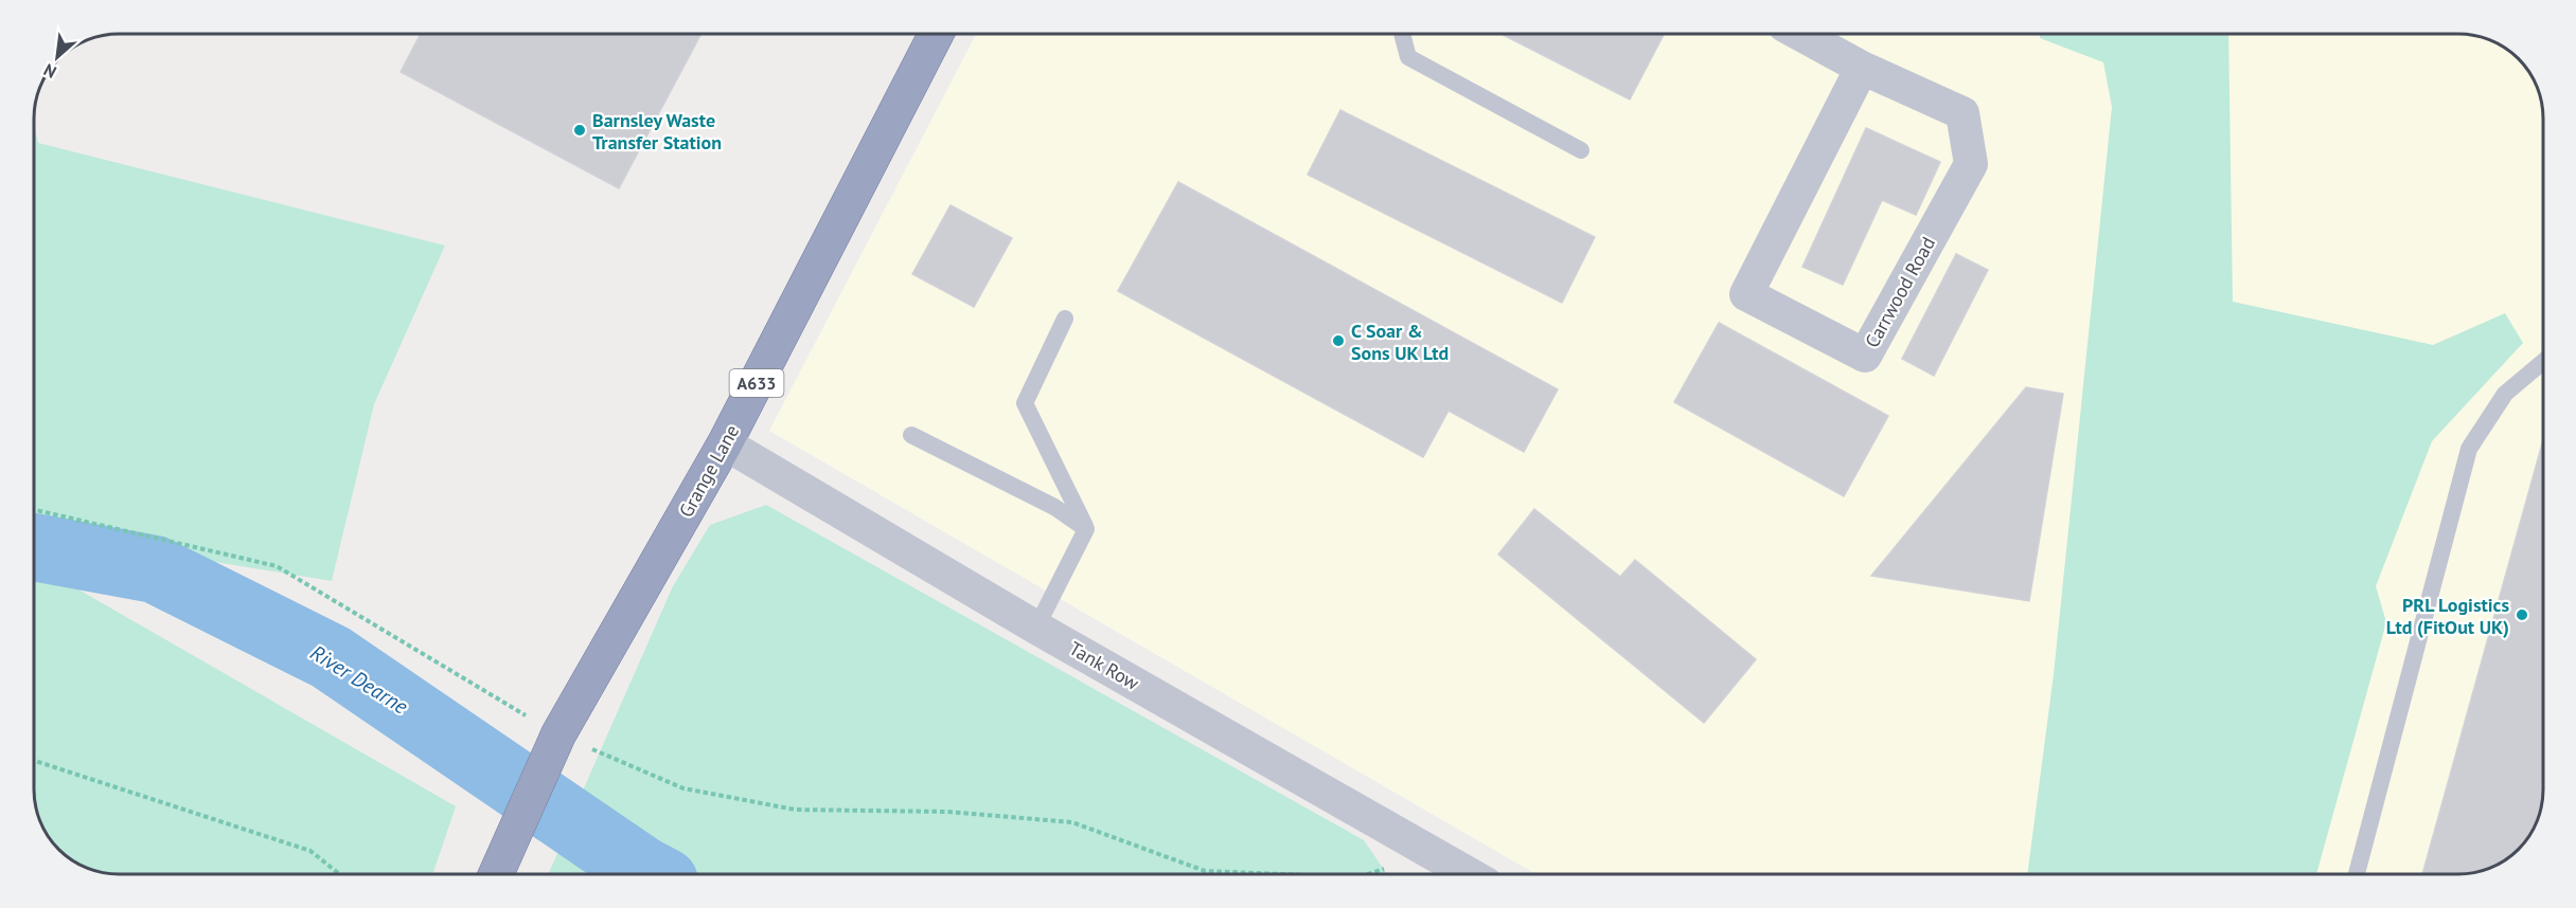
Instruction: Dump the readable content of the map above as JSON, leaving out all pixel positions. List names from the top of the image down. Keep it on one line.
{"streets":{"highway":["A633","Grange Lane"],"street":["Carrwood Road","Tank Row"]},"crossings":[["Grange Lane","Tank Row"]],"water":["River Dearne"],"places":["Barnsley Waste Transfer Station","C Soar & Sons UK Ltd","PRL Logistics Ltd (FitOut UK)"],"north":"bottom left"}
